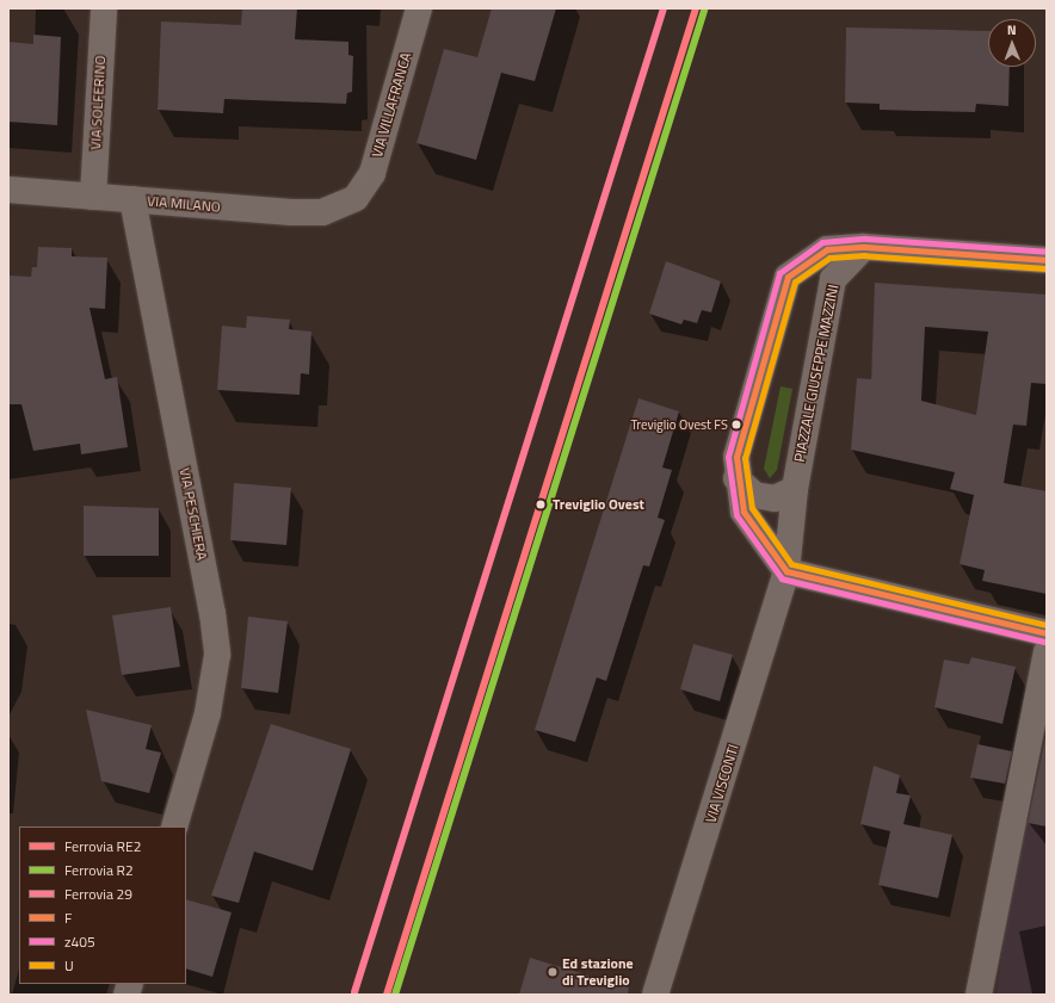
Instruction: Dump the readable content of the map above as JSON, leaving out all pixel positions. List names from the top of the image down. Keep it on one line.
{"streets":{"street":["VIA SOLFERINO","VIA VILLAFRANCA","VIA MILANO","PIAZZALE GIUSEPPE MAZZINI","VIA PESCHIERA","VIA VISCONTI"]},"crossings":[["VIA SOLFERINO","VIA MILANO"],["VIA VILLAFRANCA","VIA MILANO"],["VIA MILANO","VIA PESCHIERA"],["PIAZZALE GIUSEPPE MAZZINI","VIA VISCONTI"]],"places":["Treviglio Ovest FS","Treviglio Ovest","Ed stazione di Treviglio"],"lines":["rail line RE2","rail line 29","rail line R2","transit line z405","transit line F","transit line U"],"legend":["Ferrovia RE2","Ferrovia R2","Ferrovia 29","F","z405","U"],"north":"top"}
